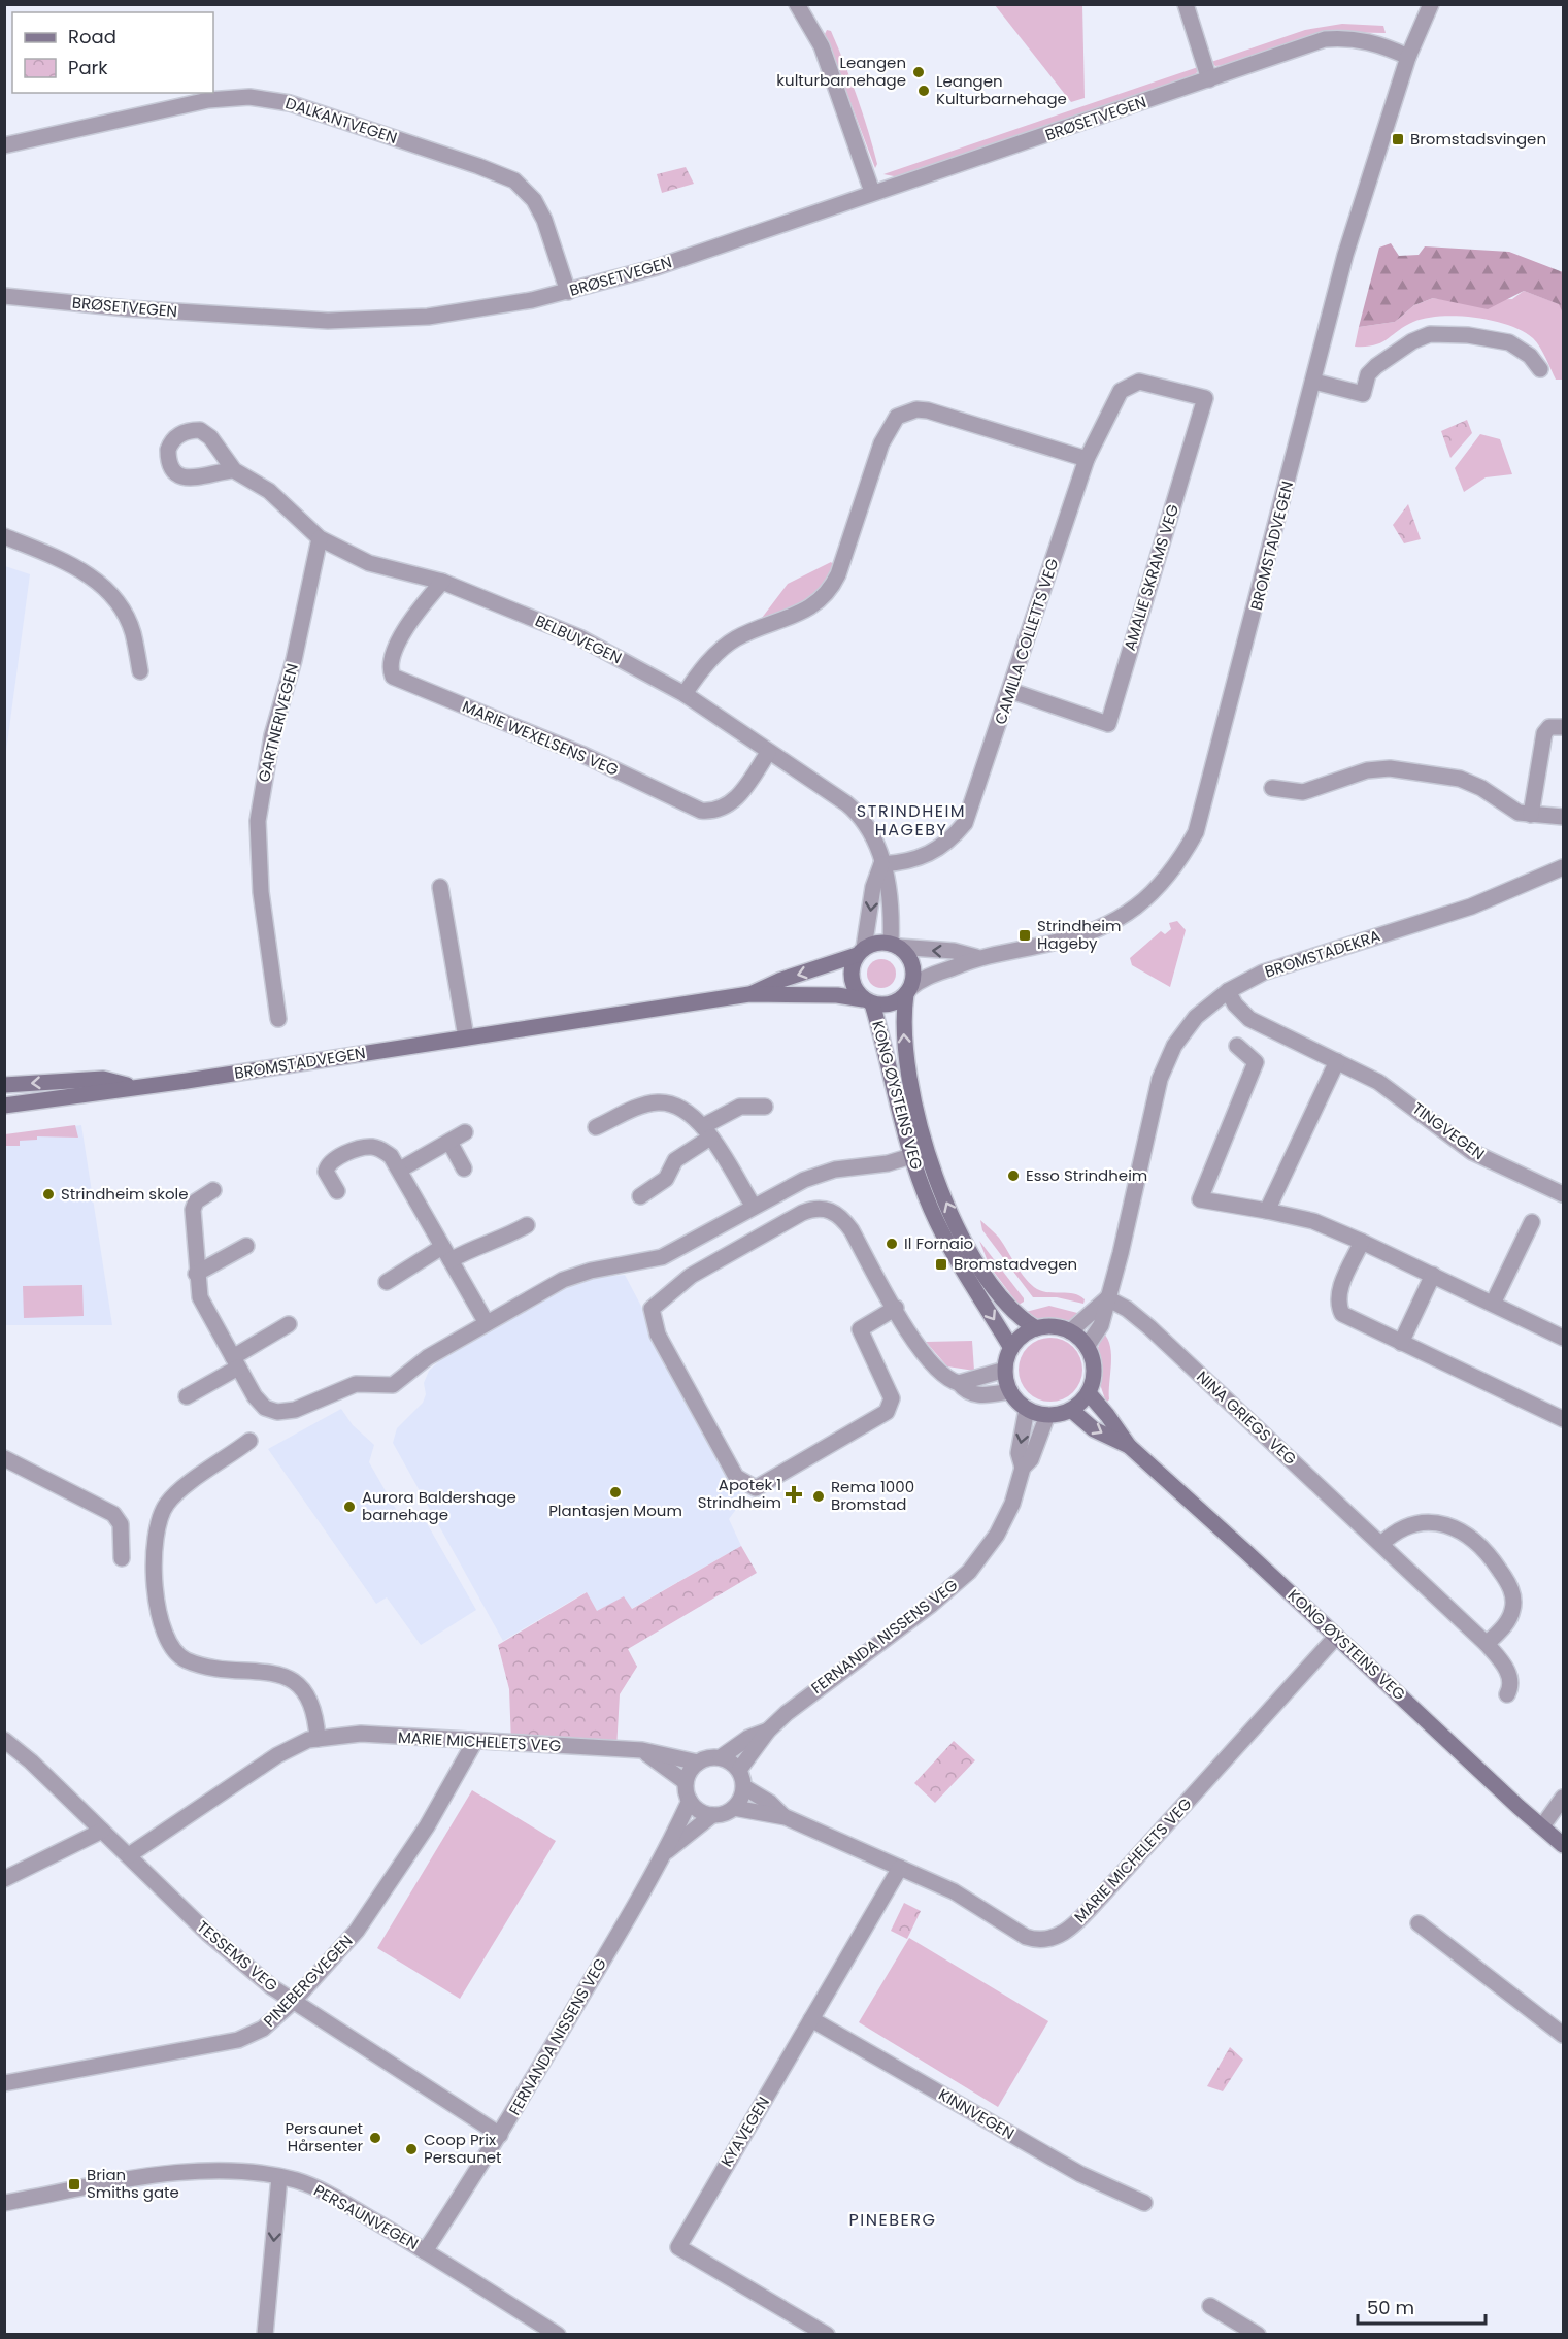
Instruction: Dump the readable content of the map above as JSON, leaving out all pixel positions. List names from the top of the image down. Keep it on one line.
{"streets":{"main road":["BROMSTADVEGEN","KONG ØYSTEINS VEG"],"street":["BRØSETVEGEN","DALKANTVEGEN","AMALIE SKRAMS VEG","BELBUVEGEN","CAMILLA COLLETTS VEG","GARTNERIVEGEN","MARIE WEXELSENS VEG","BROMSTADEKRA","TINGVEGEN","NINA GRIEGS VEG","FERNANDA NISSENS VEG","MARIE MICHELETS VEG","TESSEMS VEG","PINEBERGVEGEN","KINNVEGEN","KYAVEGEN","PERSAUNVEGEN"]},"crossings":[["BRØSETVEGEN","DALKANTVEGEN"],["BRØSETVEGEN","BROMSTADVEGEN"],["BROMSTADVEGEN","BELBUVEGEN"],["BROMSTADVEGEN","KONG ØYSTEINS VEG"],["AMALIE SKRAMS VEG","CAMILLA COLLETTS VEG"],["BELBUVEGEN","CAMILLA COLLETTS VEG"],["BELBUVEGEN","GARTNERIVEGEN"],["BELBUVEGEN","MARIE WEXELSENS VEG"],["BELBUVEGEN","KONG ØYSTEINS VEG"],["BROMSTADEKRA","KONG ØYSTEINS VEG"],["BROMSTADEKRA","TINGVEGEN"],["BROMSTADEKRA","NINA GRIEGS VEG"],["BROMSTADEKRA","FERNANDA NISSENS VEG"],["KONG ØYSTEINS VEG","FERNANDA NISSENS VEG"],["KONG ØYSTEINS VEG","MARIE MICHELETS VEG"],["FERNANDA NISSENS VEG","MARIE MICHELETS VEG"],["FERNANDA NISSENS VEG","TESSEMS VEG"],["FERNANDA NISSENS VEG","PERSAUNVEGEN"],["MARIE MICHELETS VEG","TESSEMS VEG"],["MARIE MICHELETS VEG","PINEBERGVEGEN"],["MARIE MICHELETS VEG","KYAVEGEN"],["TESSEMS VEG","PINEBERGVEGEN"],["KINNVEGEN","KYAVEGEN"]],"districts":["STRINDHEIM HAGEBY","PINEBERG"],"places":{"other":["Leangen kulturbarnehage","Leangen Kulturbarnehage","Esso Strindheim","Strindheim skole","Il Fornaio","Plantasjen Moum","Rema 1000 Bromstad","Aurora Baldershage barnehage","Persaunet Hårsenter","Coop Prix Persaunet"],"transit":["Bromstadsvingen","Strindheim Hageby","Bromstadvegen","Brian Smiths gate"],"health":["Apotek 1 Strindheim"]},"legend":["Road","Park"],"scale_bar":"50 m"}
